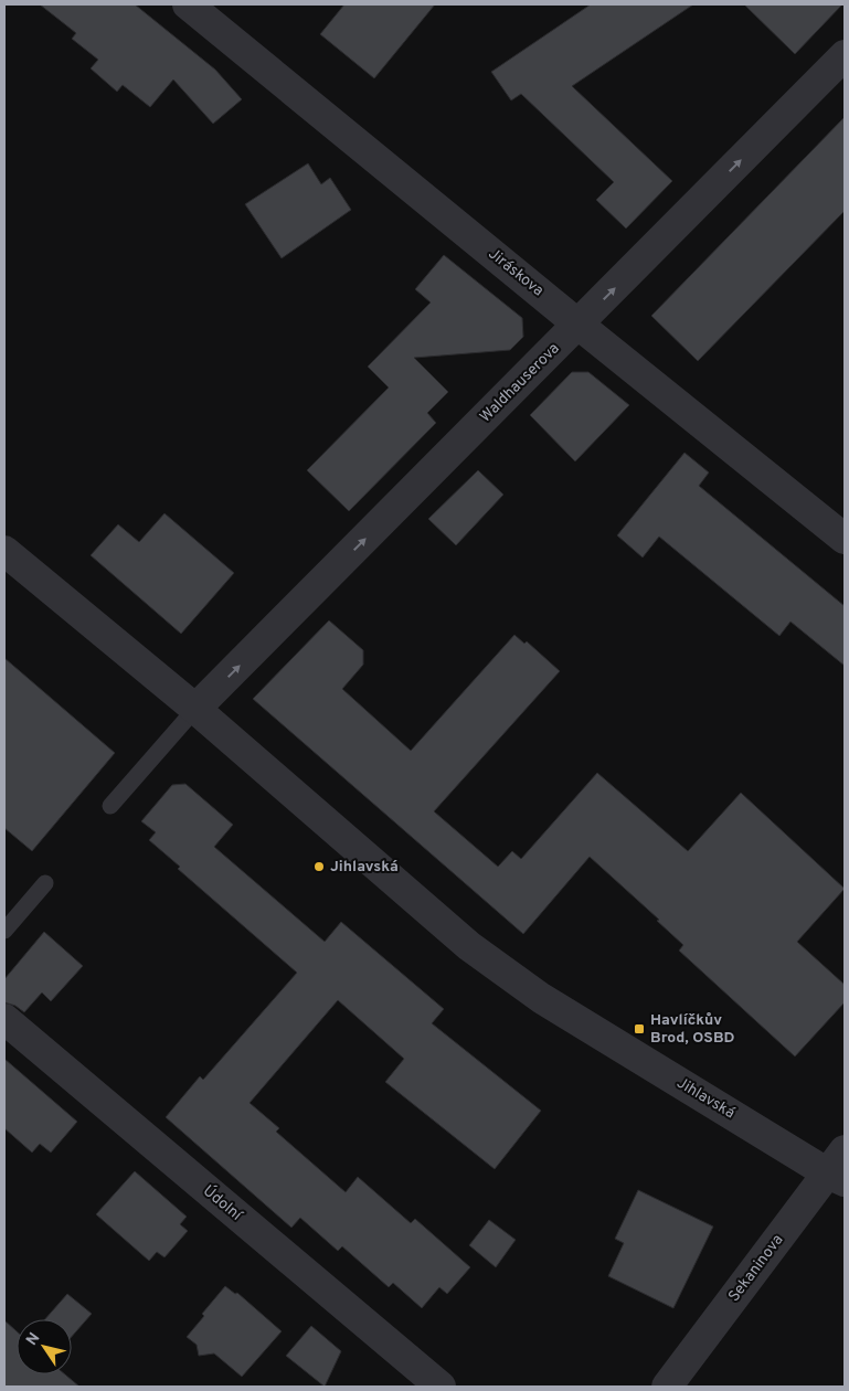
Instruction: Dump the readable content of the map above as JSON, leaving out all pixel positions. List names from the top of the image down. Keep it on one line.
{"streets":{"street":["Jiráskova","Waldhauserova","Jihlavská","Údolní","Sekaninova"]},"crossings":[["Jiráskova","Waldhauserova"],["Waldhauserova","Jihlavská"],["Jihlavská","Sekaninova"]],"one_way":["Waldhauserova"],"places":{"other":["Jihlavská"],"transit":["Havlíčkův Brod, OSBD"]},"north":"top left"}
